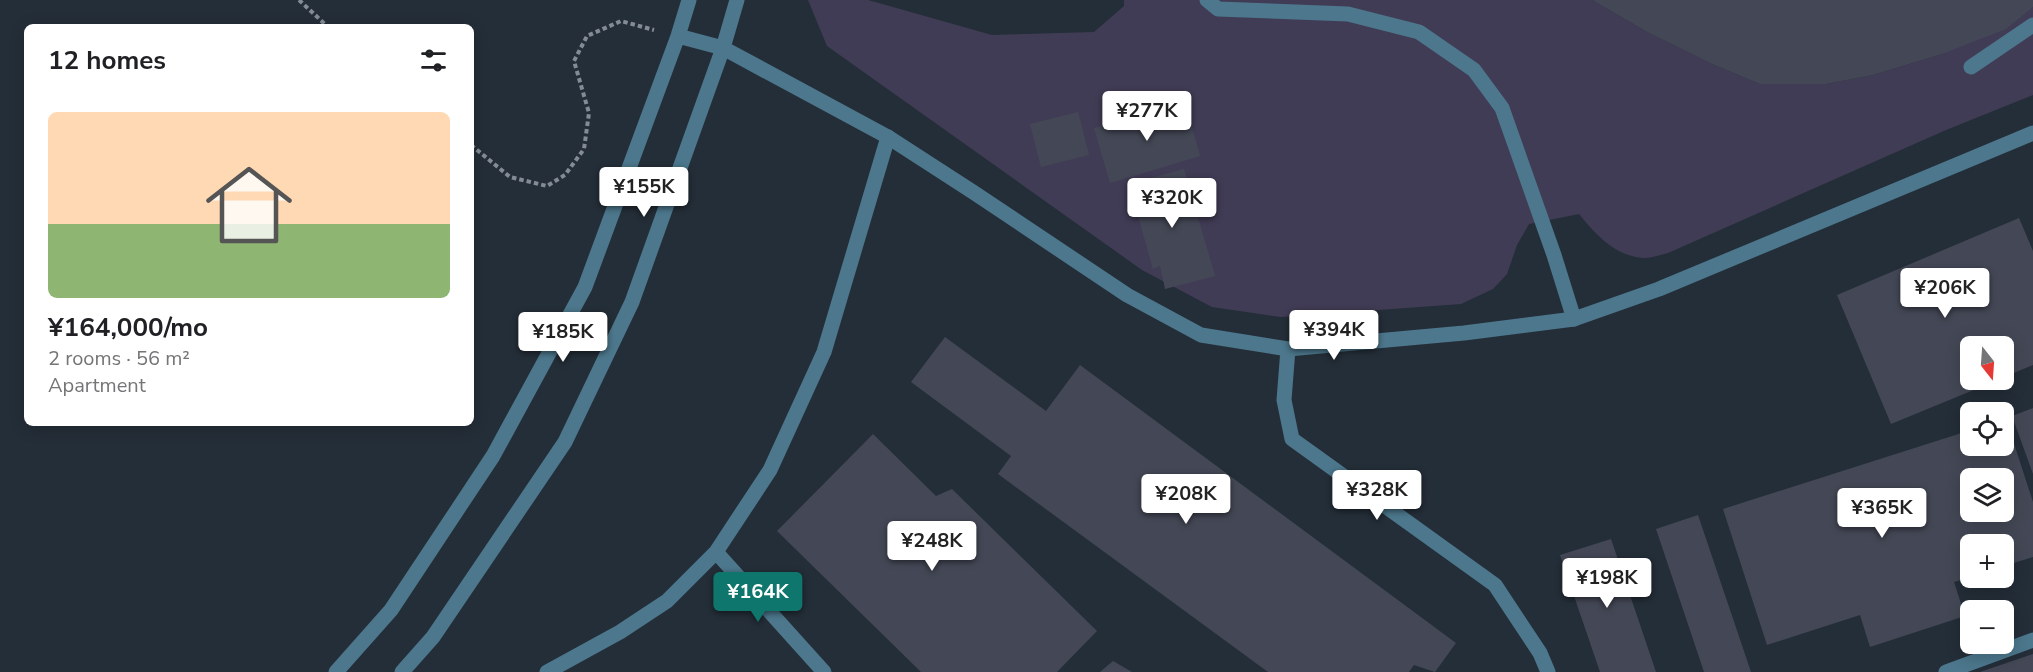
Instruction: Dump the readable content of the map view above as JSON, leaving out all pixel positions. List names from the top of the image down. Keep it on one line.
{"north":"bottom","page":{"heading":"12 homes","price":["¥277K","¥155K","¥320K","¥206K","¥394K","¥185K","¥328K","¥208K","¥365K","¥248K","¥198K","¥164K"],"list":[{"name":"¥164,000/mo","note":"2 rooms · 56 m² · Apartment"}],"map_buttons":["+","−"]}}
